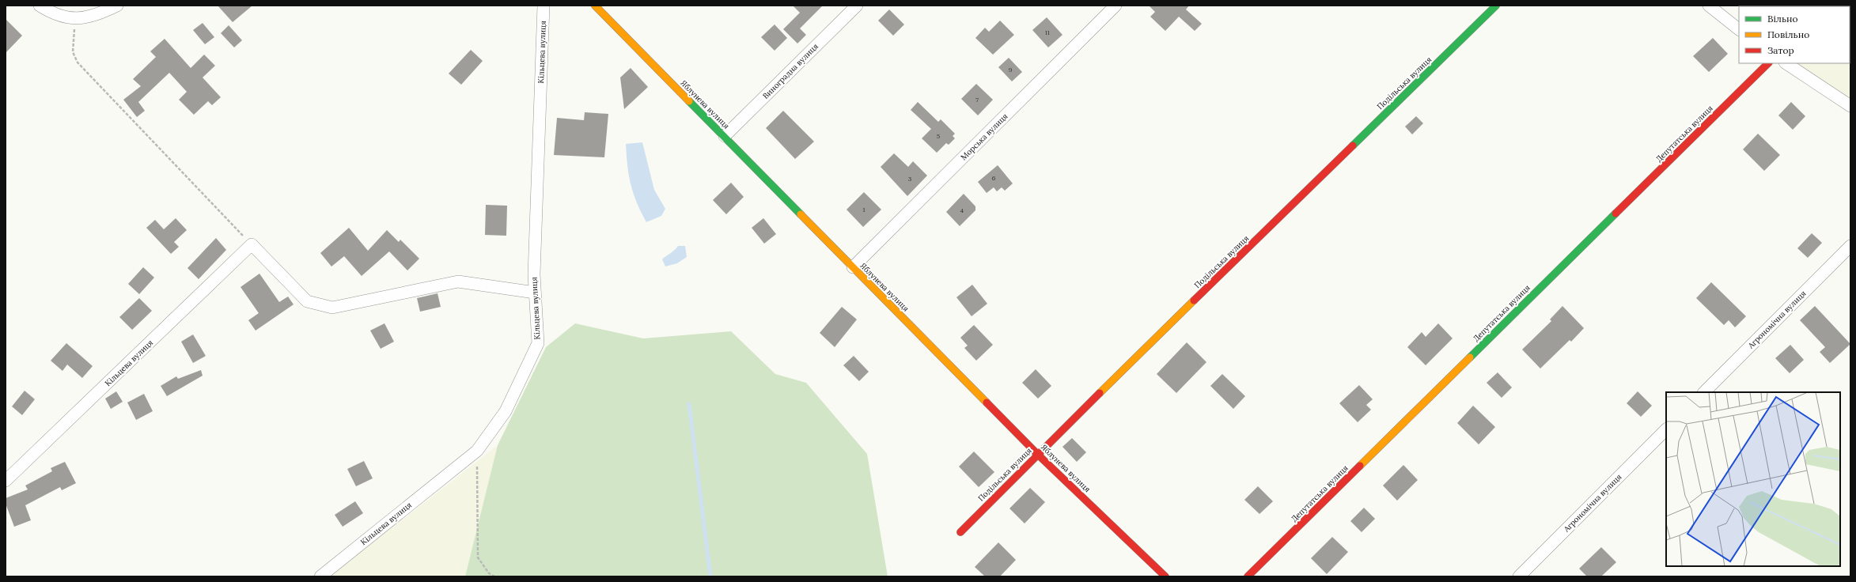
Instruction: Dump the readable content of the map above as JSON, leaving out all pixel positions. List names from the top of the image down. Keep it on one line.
{"streets":{"street":["Кільцева вулиця","Виноградна вулиця","Подільська вулиця","Яблунева вулиця","Депутатська вулиця","Морська вулиця","Агрономічна вулиця"]},"crossings":[["Виноградна вулиця","Яблунева вулиця"],["Подільська вулиця","Яблунева вулиця"],["Яблунева вулиця","Морська вулиця"]],"house_numbers":["11","9","7","5","6","3","1","4"],"legend":["Вільно","Повільно","Затор"]}
